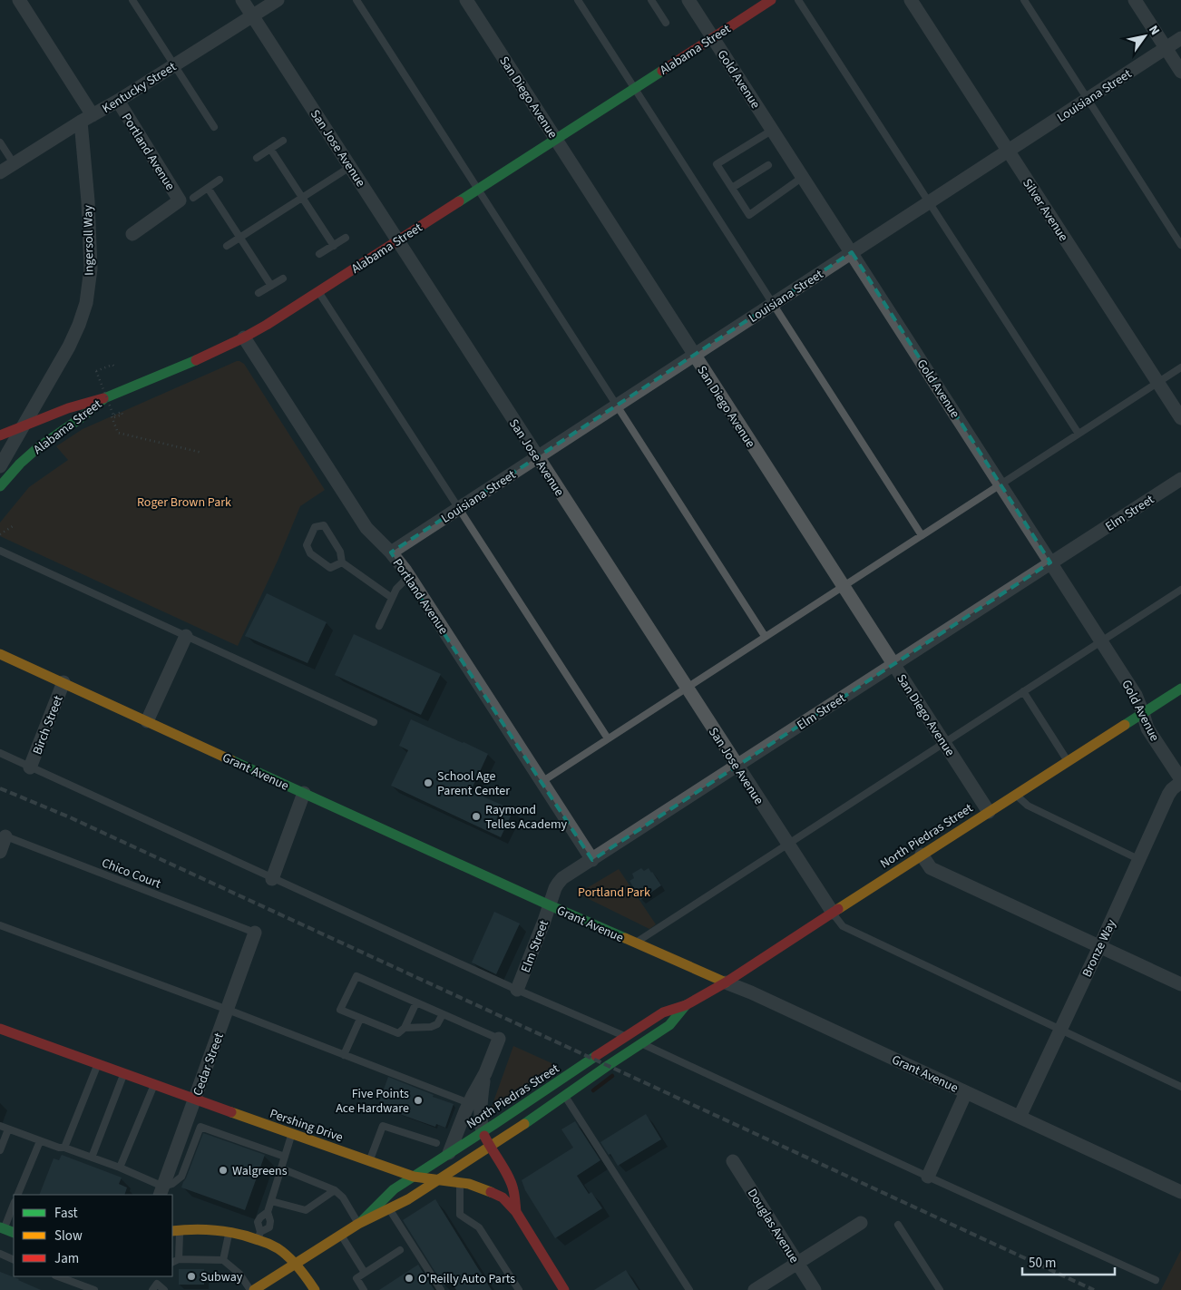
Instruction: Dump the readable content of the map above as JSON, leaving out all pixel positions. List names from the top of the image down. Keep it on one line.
{"streets":{"main road":["Alabama Street","Grant Avenue","North Piedras Street","Pershing Drive"],"street":["Gold Avenue","Kentucky Street","Louisiana Street","San Diego Avenue","San Jose Avenue","Portland Avenue","Silver Avenue","Ingersoll Way","Elm Street","Birch Street","Bronze Way","Cedar Street","Douglas Avenue"],"lane":["Chico Court"]},"crossings":[["Alabama Street","Gold Avenue"],["Alabama Street","San Diego Avenue"],["Alabama Street","San Jose Avenue"],["Alabama Street","Portland Avenue"],["Alabama Street","Ingersoll Way"],["Gold Avenue","Louisiana Street"],["Gold Avenue","Elm Street"],["Gold Avenue","North Piedras Street"],["Gold Avenue","Bronze Way"],["Kentucky Street","San Jose Avenue"],["Kentucky Street","Portland Avenue"],["Kentucky Street","Ingersoll Way"],["Louisiana Street","San Diego Avenue"],["Louisiana Street","San Jose Avenue"],["Louisiana Street","Portland Avenue"],["Louisiana Street","Silver Avenue"],["San Diego Avenue","Elm Street"],["San Diego Avenue","North Piedras Street"],["San Jose Avenue","Elm Street"],["San Jose Avenue","North Piedras Street"],["Portland Avenue","Elm Street"],["Elm Street","Grant Avenue"],["Birch Street","Grant Avenue"],["Grant Avenue","North Piedras Street"],["Grant Avenue","Bronze Way"],["North Piedras Street","Pershing Drive"],["Chico Court","Cedar Street"],["Cedar Street","Pershing Drive"]],"parks":["Roger Brown Park","Portland Park"],"places":["School Age Parent Center","Raymond Telles Academy","Five Points Ace Hardware","Walgreens","Subway","O'Reilly Auto Parts"],"legend":["Fast","Slow","Jam"],"scale_bar":"50 m","north":"top right"}
